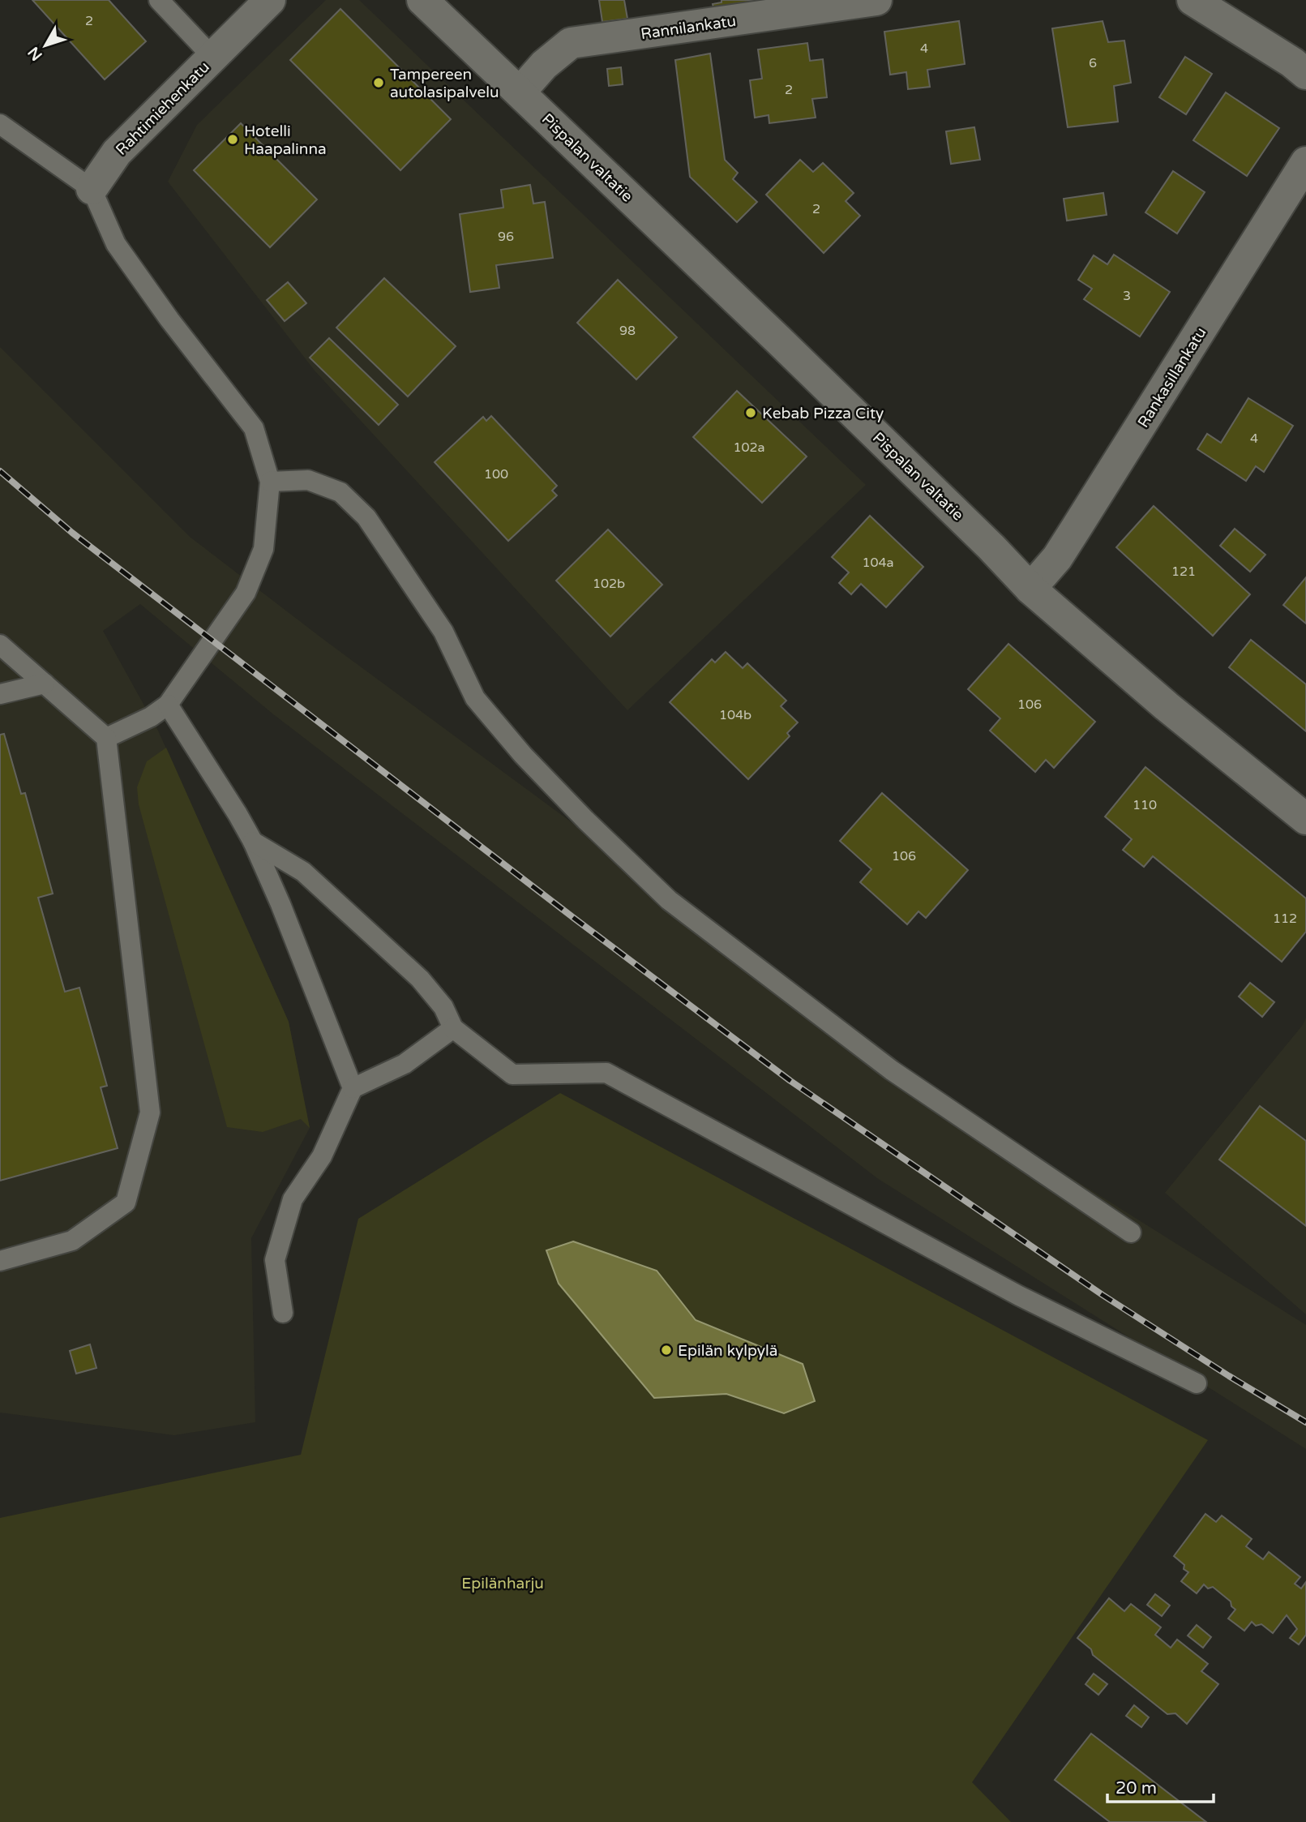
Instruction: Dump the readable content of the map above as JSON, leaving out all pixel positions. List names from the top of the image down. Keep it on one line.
{"streets":{"street":["Rannilankatu","Rahtimiehenkatu","Pispalan valtatie","Rankasillankatu"]},"crossings":[["Rannilankatu","Pispalan valtatie"],["Pispalan valtatie","Rankasillankatu"]],"parks":["Epilänharju"],"places":["Tampereen autolasipalvelu","Hotelli Haapalinna","Kebab Pizza City","Epilän kylpylä"],"house_numbers":["2","4","6","2","2","96","3","98","4","102a","100","104a","121","102b","106","104b","110","106","112"],"scale_bar":"20 m","north":"bottom left"}
